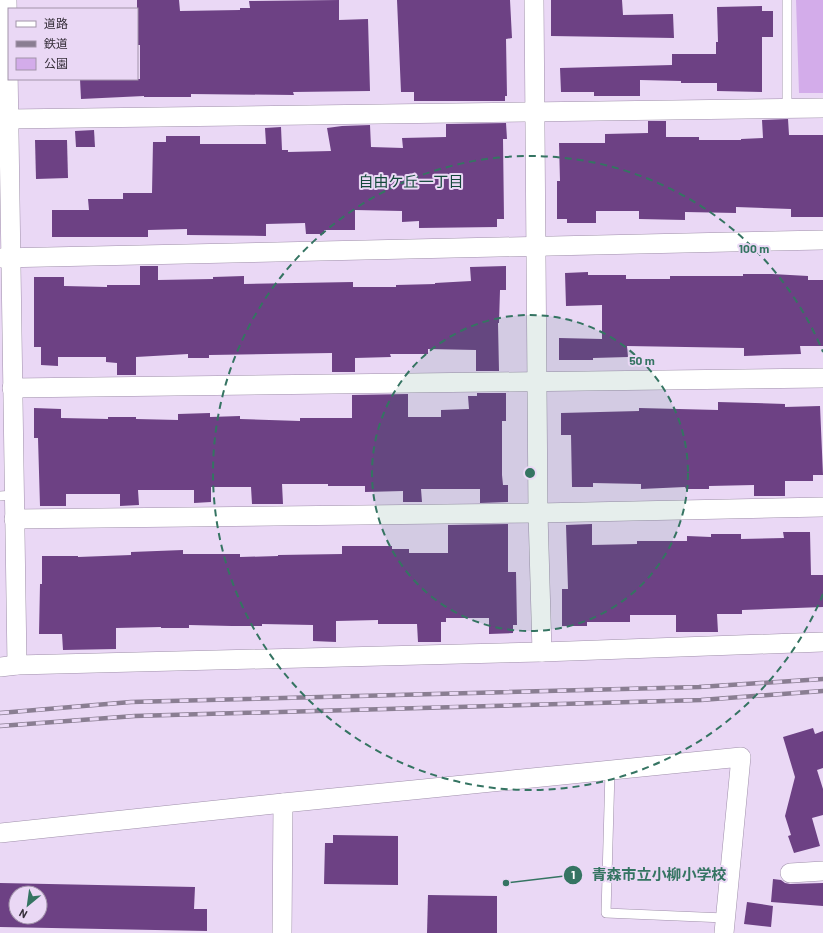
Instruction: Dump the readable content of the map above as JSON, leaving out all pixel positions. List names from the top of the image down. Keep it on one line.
{"districts":["自由ケ丘一丁目"],"places":["青森市立小柳小学校"],"legend":["道路","鉄道","公園"],"north":"bottom left","rings":["100 m","50 m"]}
